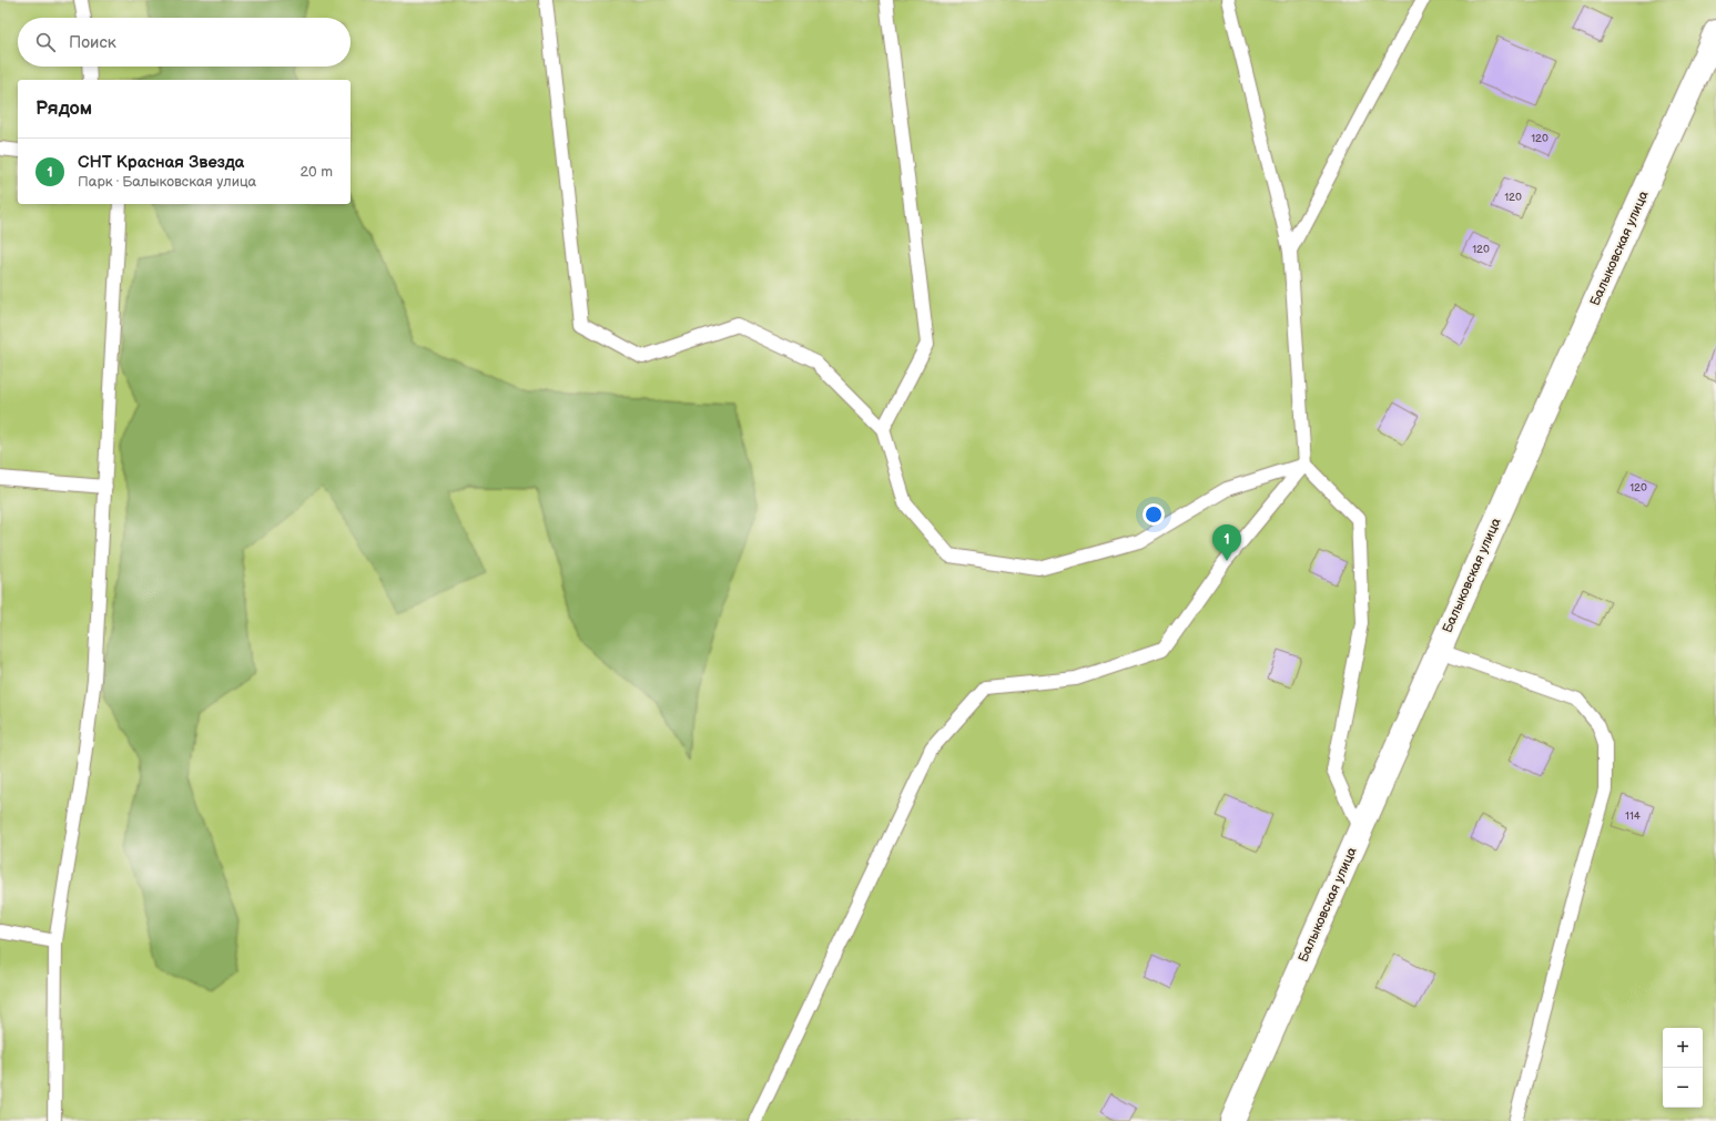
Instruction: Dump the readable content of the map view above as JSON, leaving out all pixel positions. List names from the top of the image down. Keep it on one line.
{"streets":{"street":["Балыковская улица"]},"house_numbers":["120","120","120","120","114"],"page":{"search":"Поиск","heading":"Рядом","list":[{"mark":"1","name":"СНТ Красная Звезда","note":"Парк · Балыковская улица","value":"20 m"}],"pins":"1","map_buttons":["+","−"]}}
